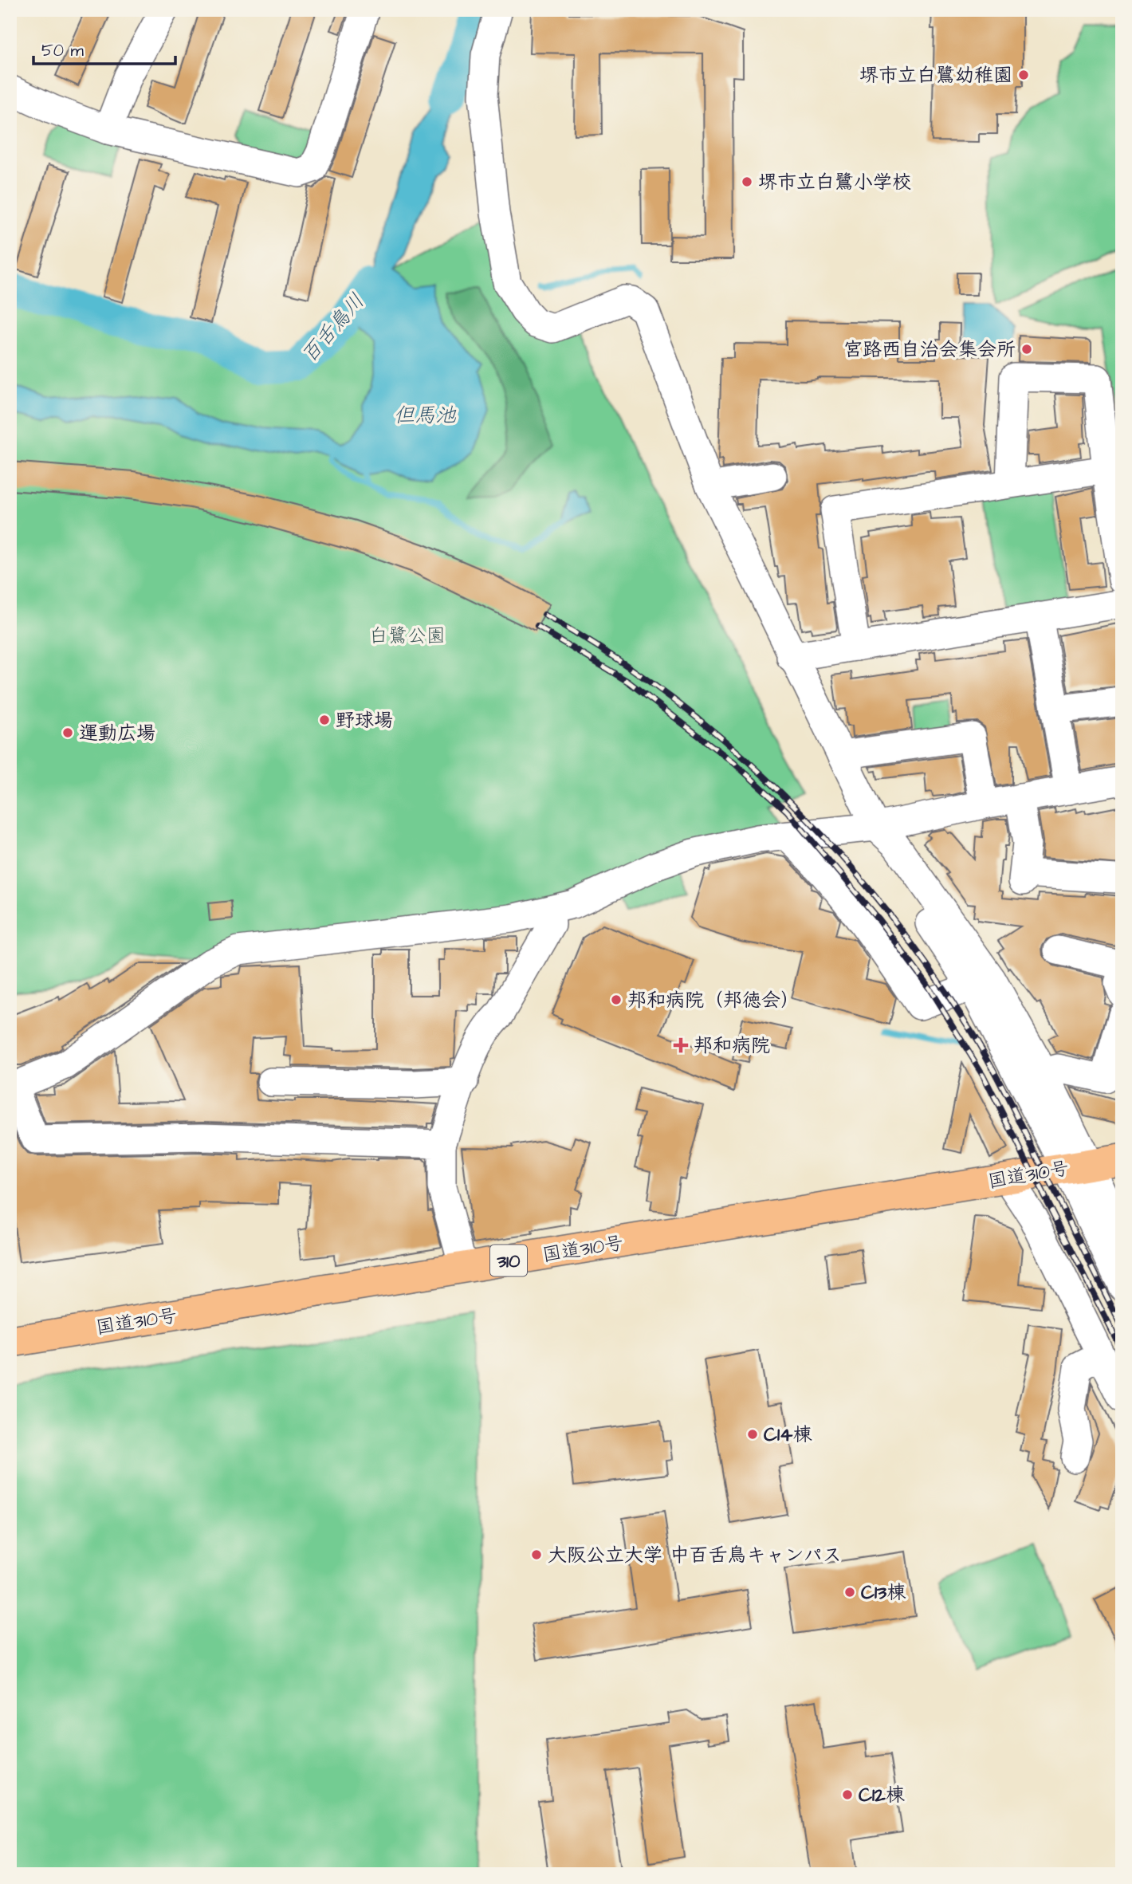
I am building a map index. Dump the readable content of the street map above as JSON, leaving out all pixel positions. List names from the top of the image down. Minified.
{"streets":{"highway":["国道310号","310"]},"water":["百舌鳥川","但馬池"],"parks":["白鷺公園"],"places":{"other":["堺市立白鷺幼稚園","堺市立白鷺小学校","宮路西自治会集会所","野球場","運動広場","邦和病院（邦徳会）","C14棟","大阪公立大学 中百舌鳥キャンパス","C13棟","C12棟"],"health":["邦和病院"]},"scale_bar":"50 m"}
